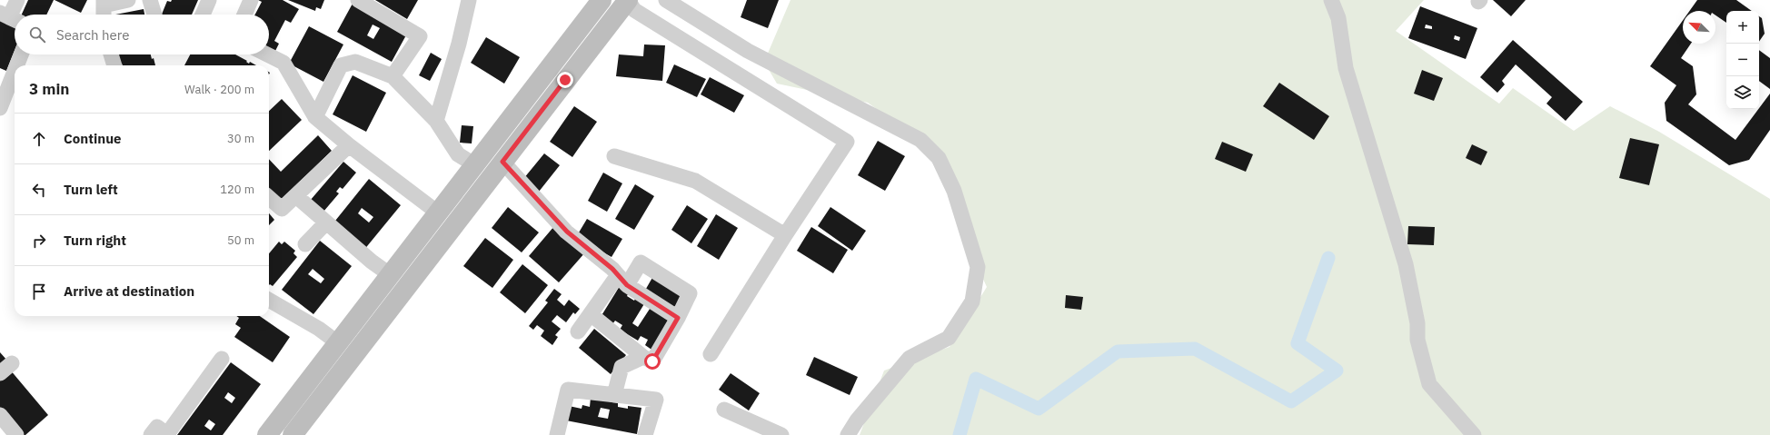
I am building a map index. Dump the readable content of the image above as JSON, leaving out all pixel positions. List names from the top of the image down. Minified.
{"north":"top left","page":{"map_buttons":["+","−"],"search":"Search here","heading":["3 min","Walk · 200 m"],"list":[["Continue","30 m"],["Turn left","120 m"],["Turn right","50 m"],"Arrive at destination"]}}
